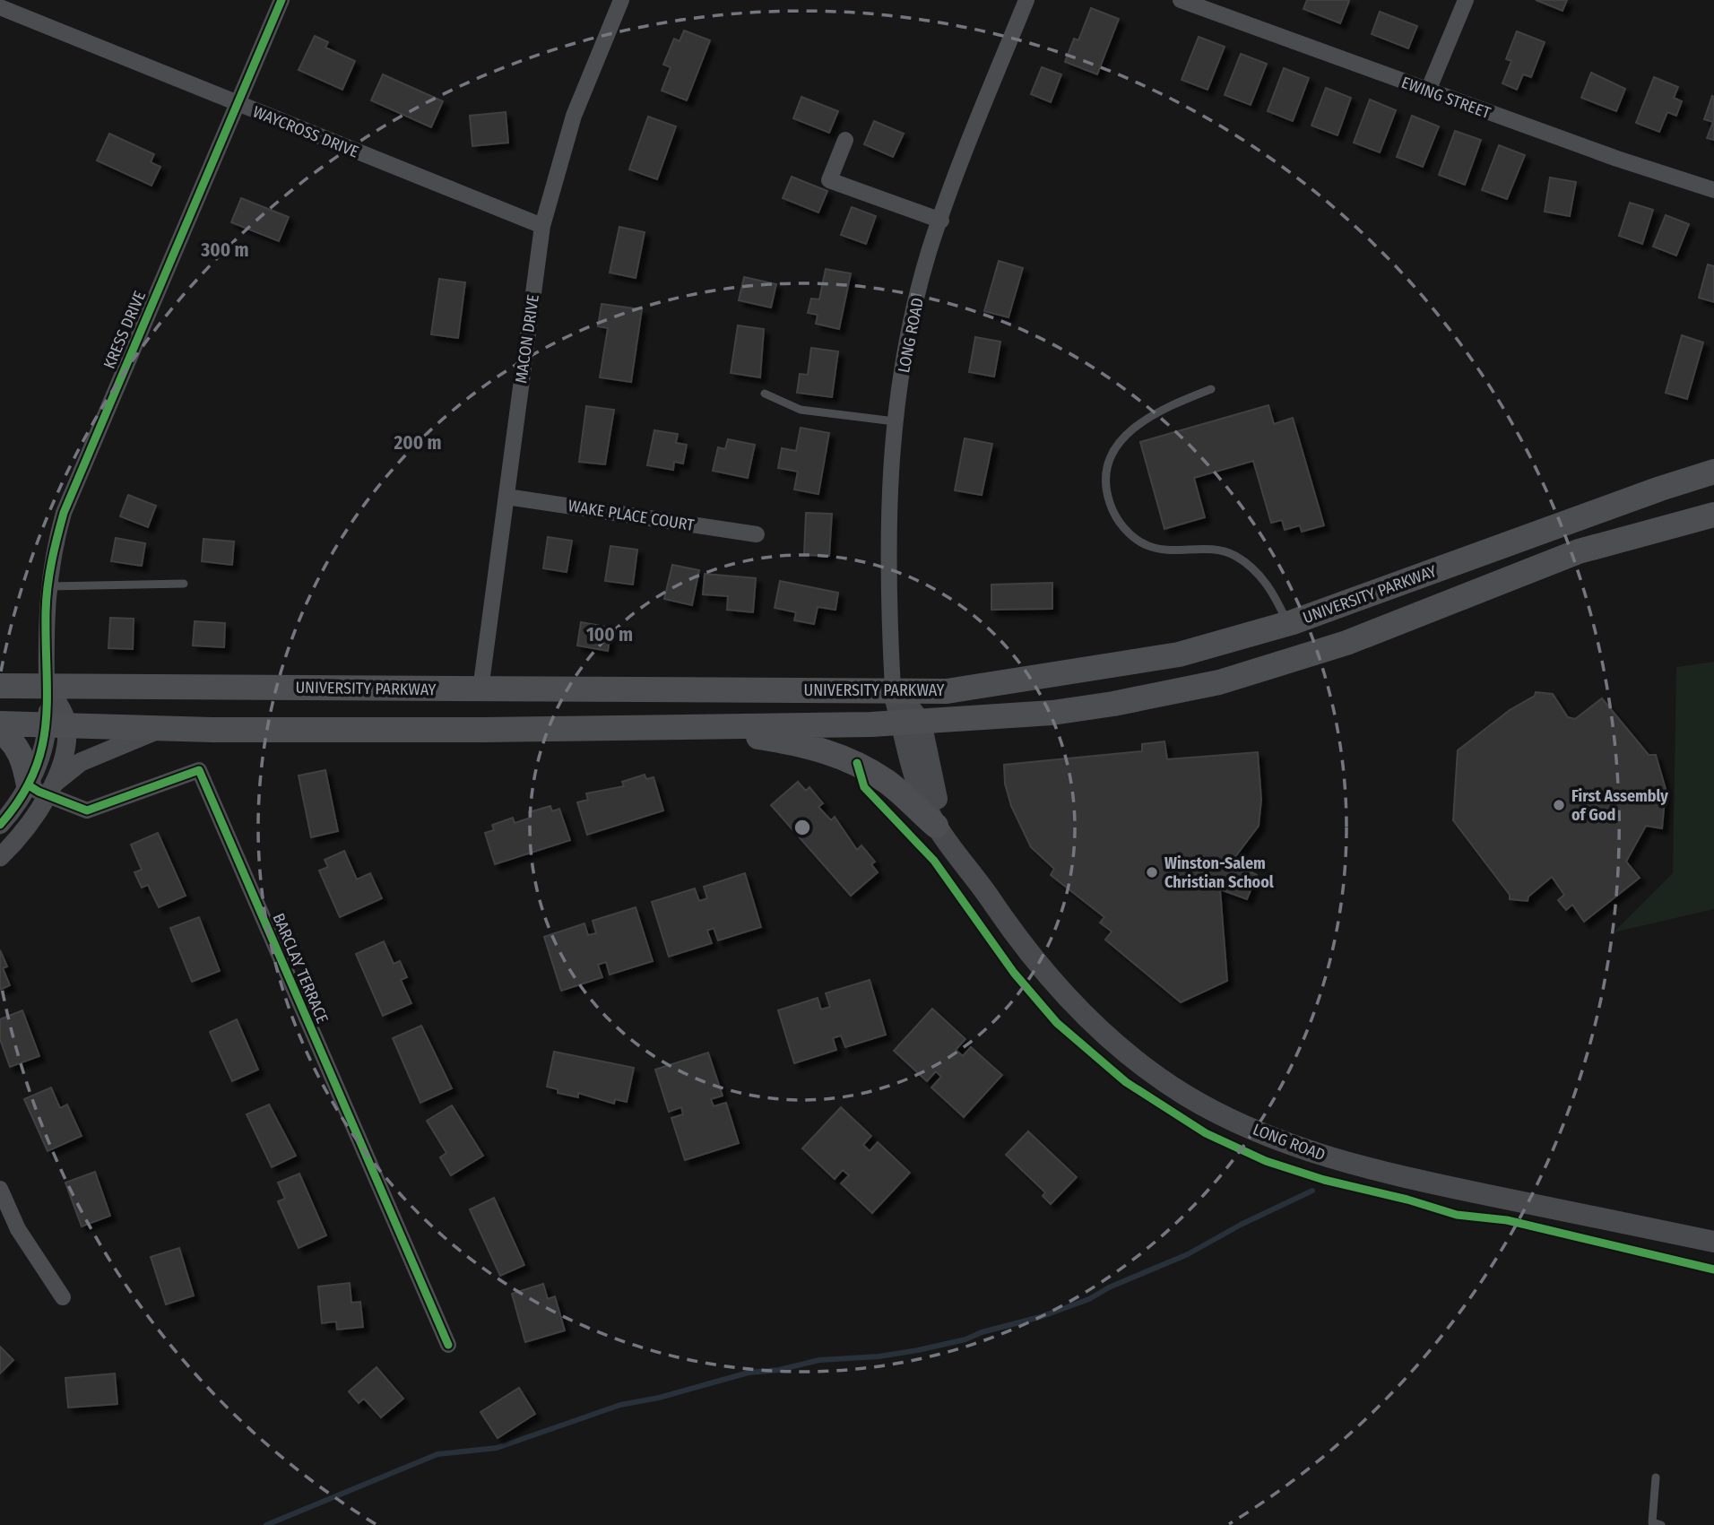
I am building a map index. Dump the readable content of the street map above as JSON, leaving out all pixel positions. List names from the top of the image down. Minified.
{"streets":{"main road":["LONG ROAD","UNIVERSITY PARKWAY"],"street":["EWING STREET","WAYCROSS DRIVE","KRESS DRIVE","MACON DRIVE","WAKE PLACE COURT","BARCLAY TERRACE"]},"crossings":[["WAYCROSS DRIVE","KRESS DRIVE"],["WAYCROSS DRIVE","MACON DRIVE"],["KRESS DRIVE","UNIVERSITY PARKWAY"],["LONG ROAD","UNIVERSITY PARKWAY"],["MACON DRIVE","WAKE PLACE COURT"],["MACON DRIVE","UNIVERSITY PARKWAY"]],"places":["First Assembly of God","Winston-Salem Christian School"],"rings":["300 m","200 m","100 m"]}
